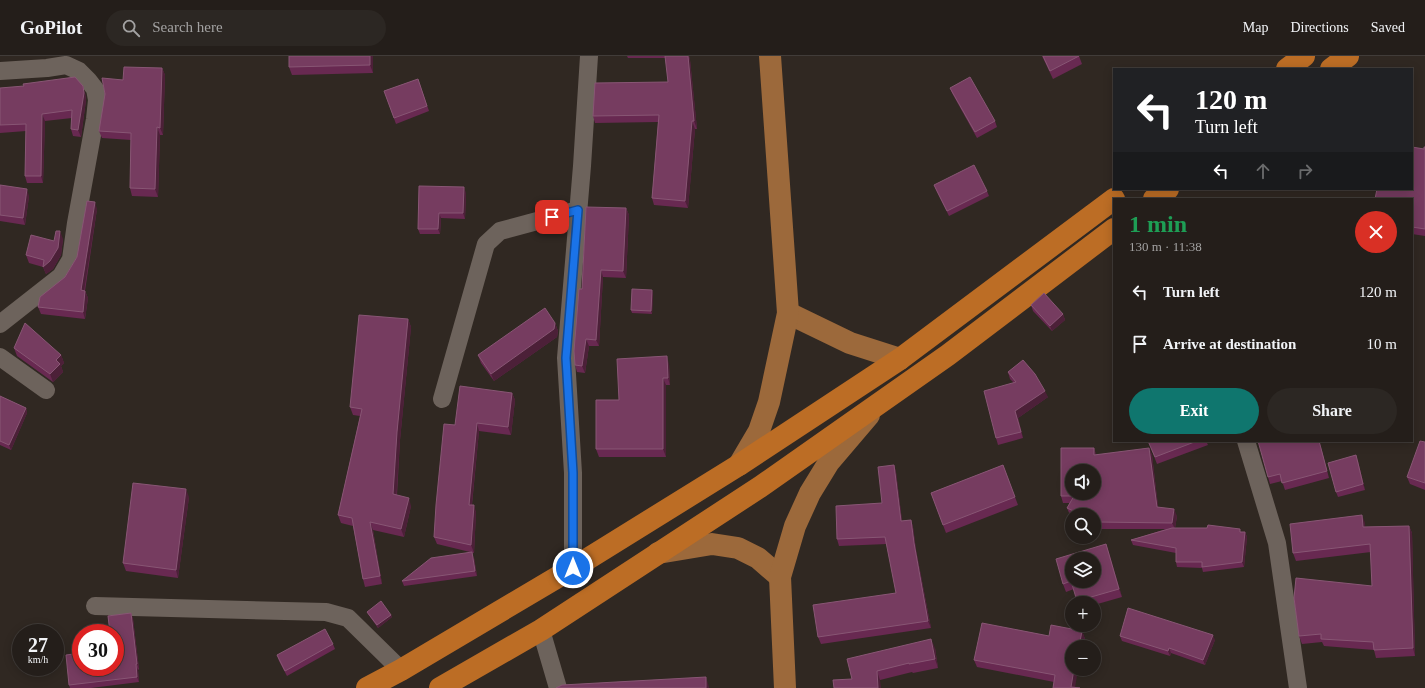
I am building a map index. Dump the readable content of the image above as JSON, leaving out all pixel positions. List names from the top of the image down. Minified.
{"page":{"header":"GoPilot","search":"Search here","nav":["Map","Directions","Saved"],"turn":["120 m","Turn left"],"heading":["1 min","130 m · 11:38"],"list":[{"name":"Turn left","value":"120 m"},{"name":"Arrive at destination","value":"10 m"}],"buttons":["Exit","Share"],"map_buttons":["+","−"],"speed":"27 km/h","limit":"30"}}
